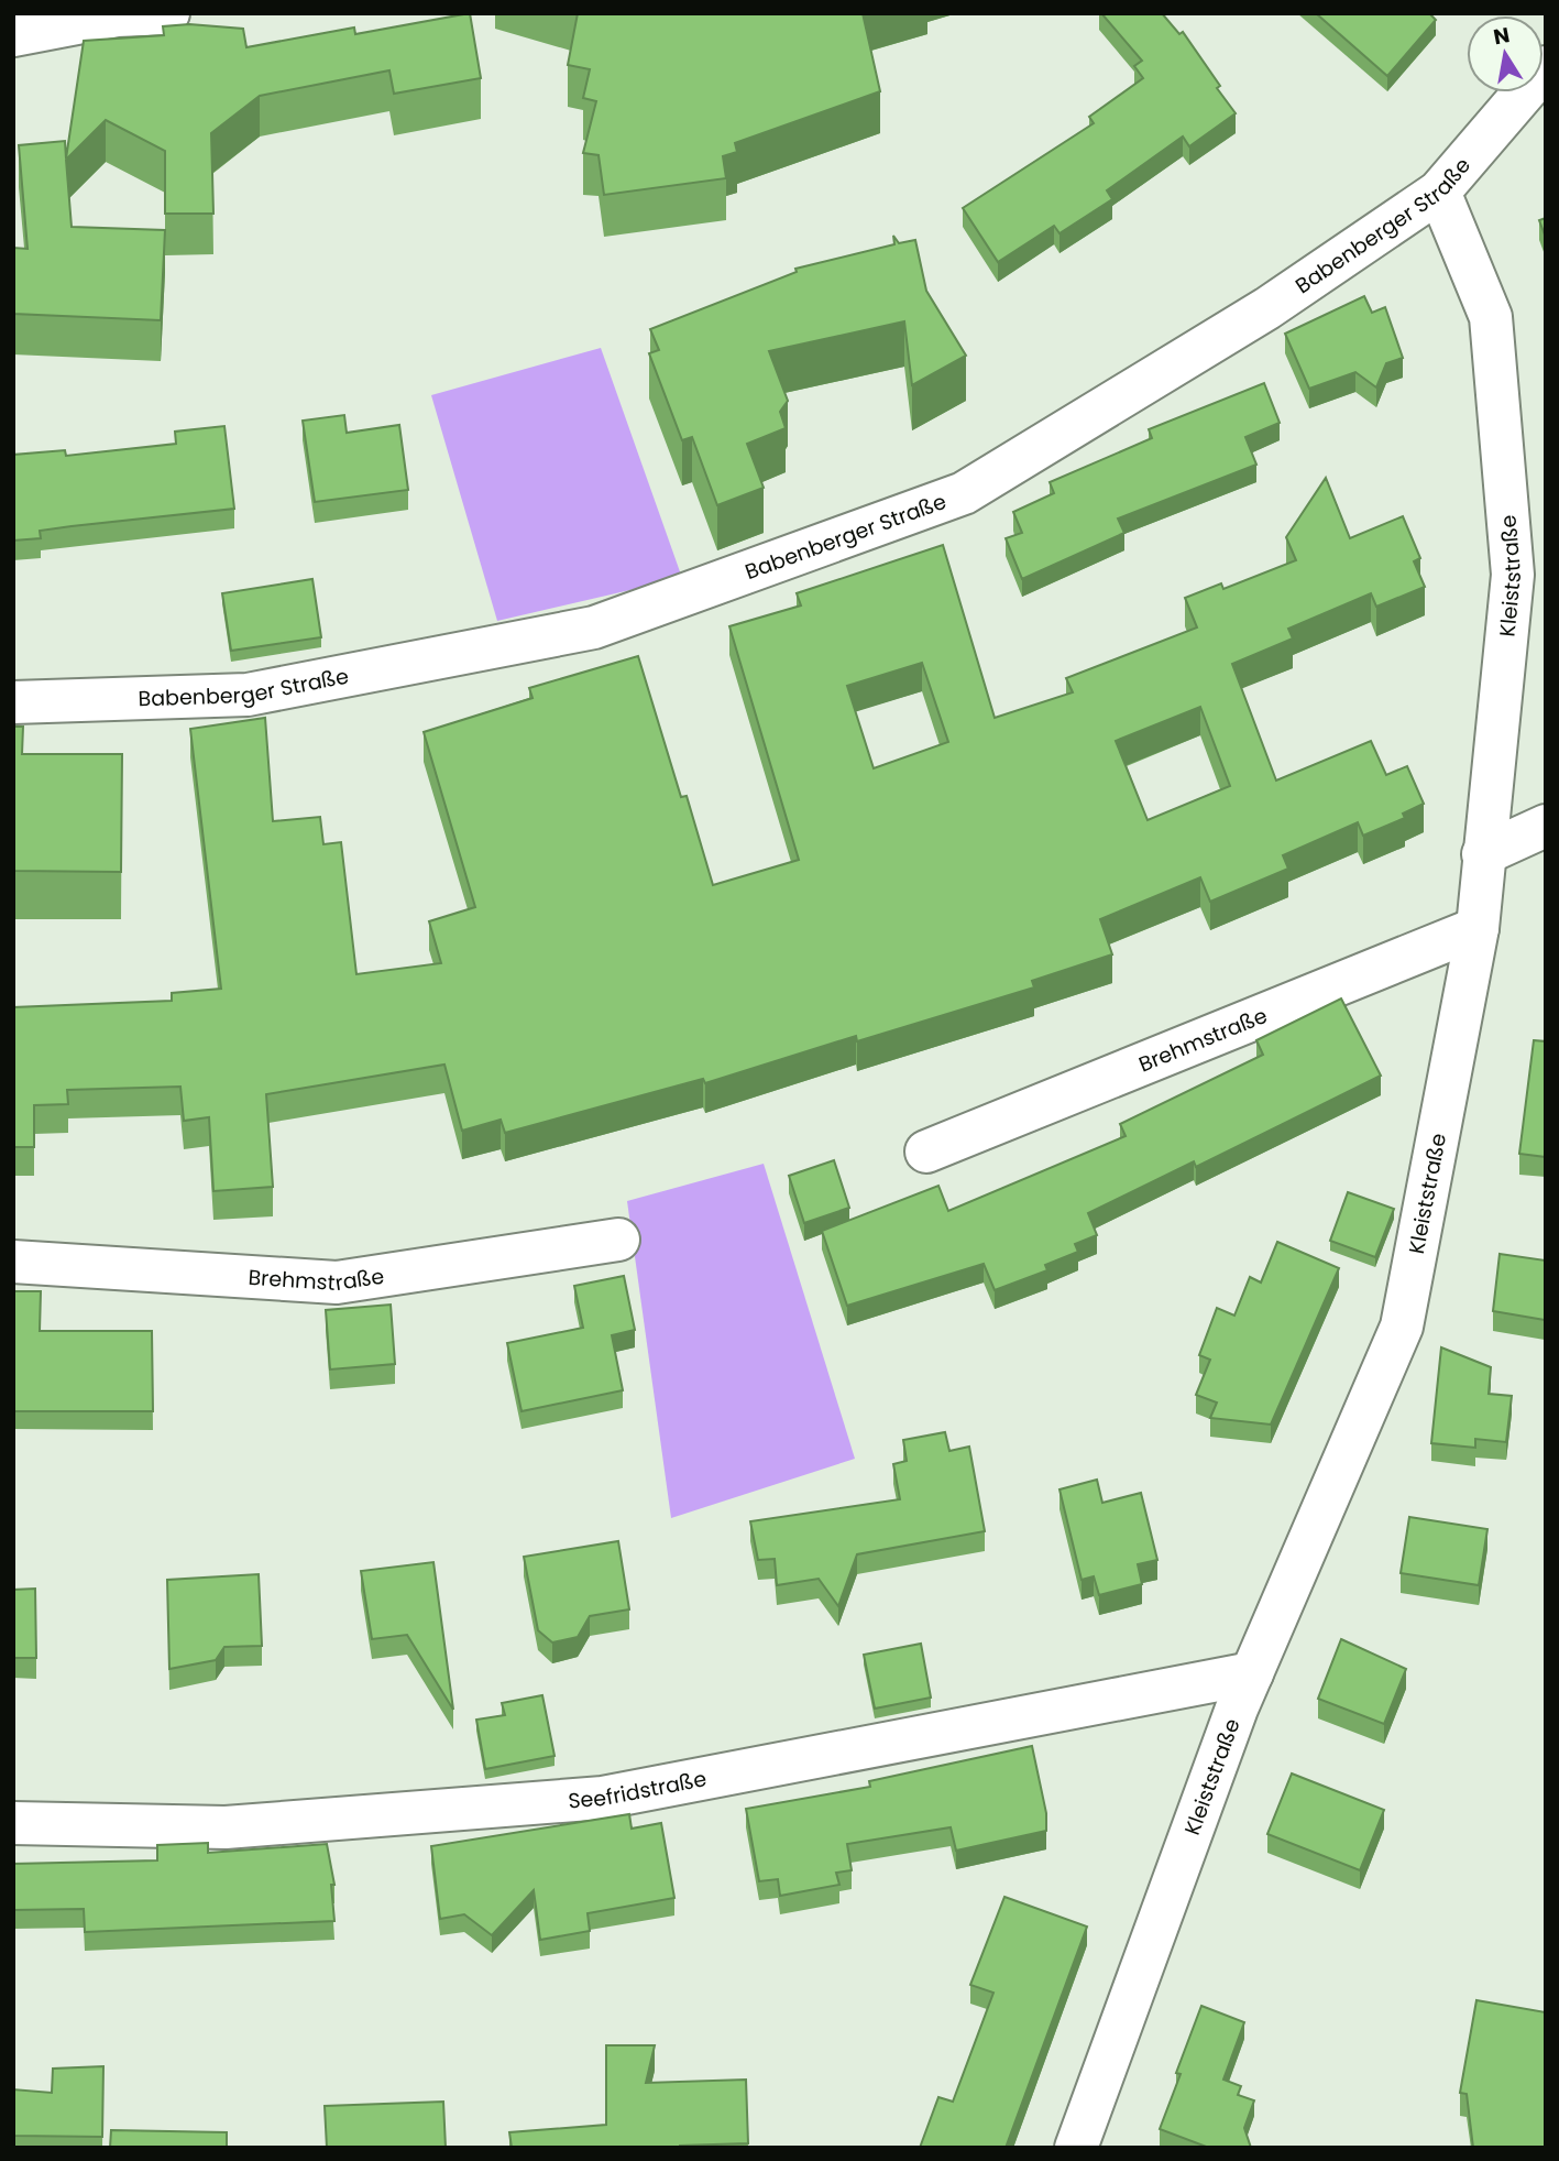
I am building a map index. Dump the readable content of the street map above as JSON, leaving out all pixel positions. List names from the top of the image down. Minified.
{"streets":{"street":["Babenberger Straße","Kleiststraße","Brehmstraße","Seefridstraße"]},"crossings":[["Babenberger Straße","Kleiststraße"],["Kleiststraße","Brehmstraße"],["Kleiststraße","Seefridstraße"]],"north":"top"}
